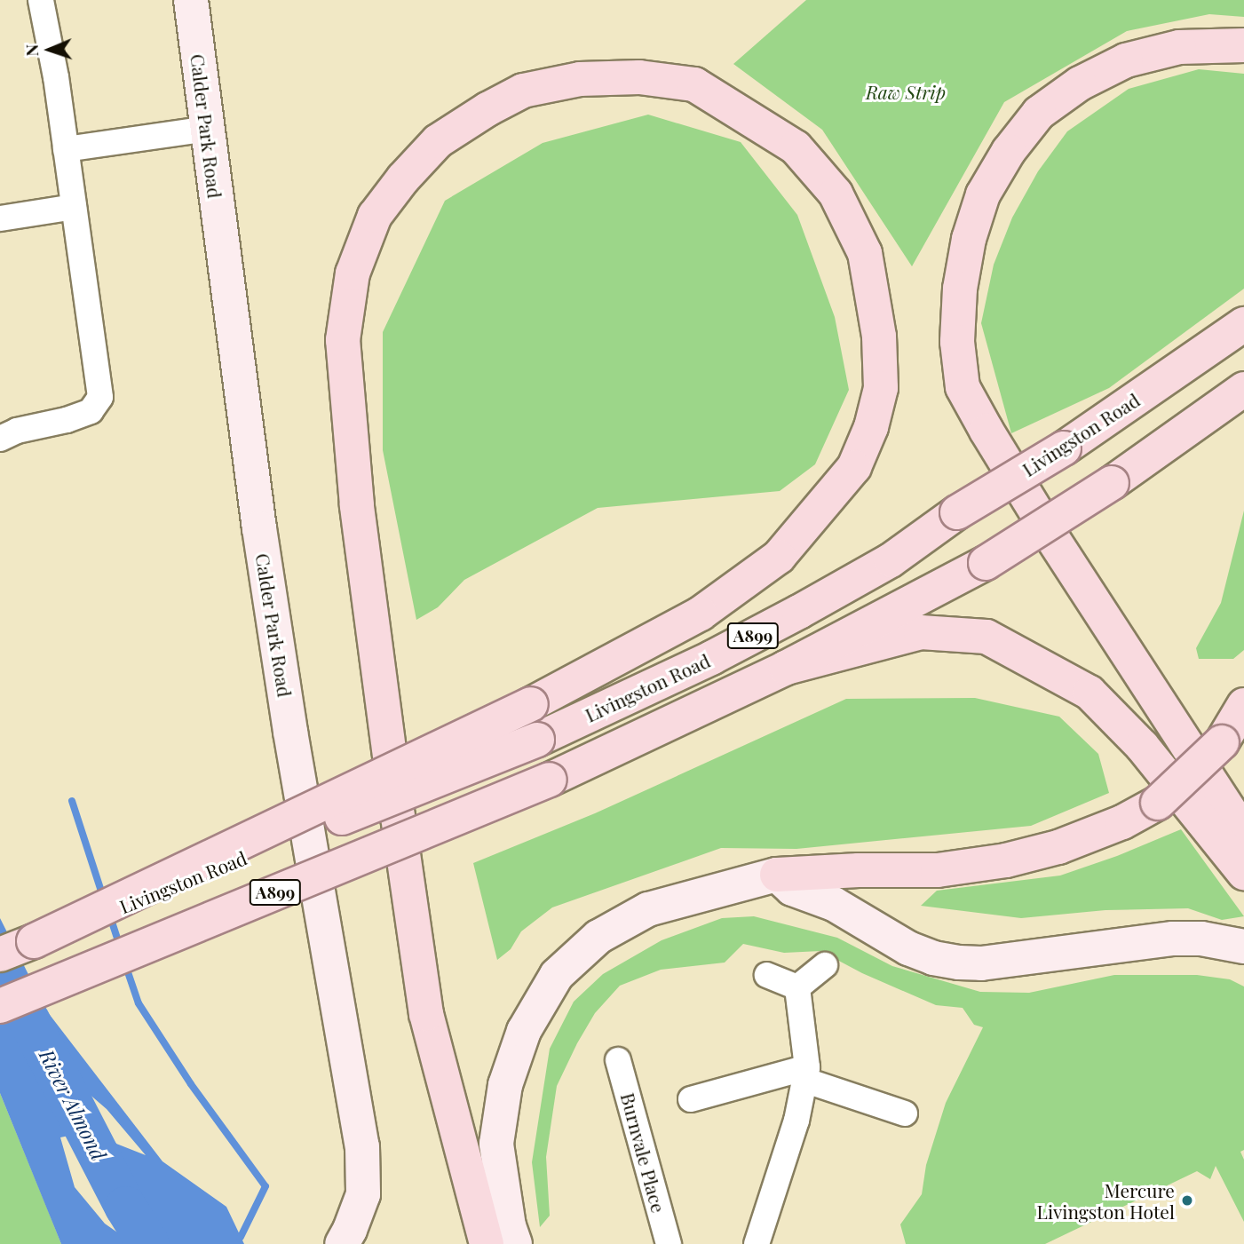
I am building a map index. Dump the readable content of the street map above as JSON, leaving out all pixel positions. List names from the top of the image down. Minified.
{"streets":{"main road":["Calder Park Road","Livingston Road","A899"],"street":["Burnvale Place"]},"water":["River Almond"],"parks":["Raw Strip"],"places":["Mercure Livingston Hotel"],"north":"left"}
